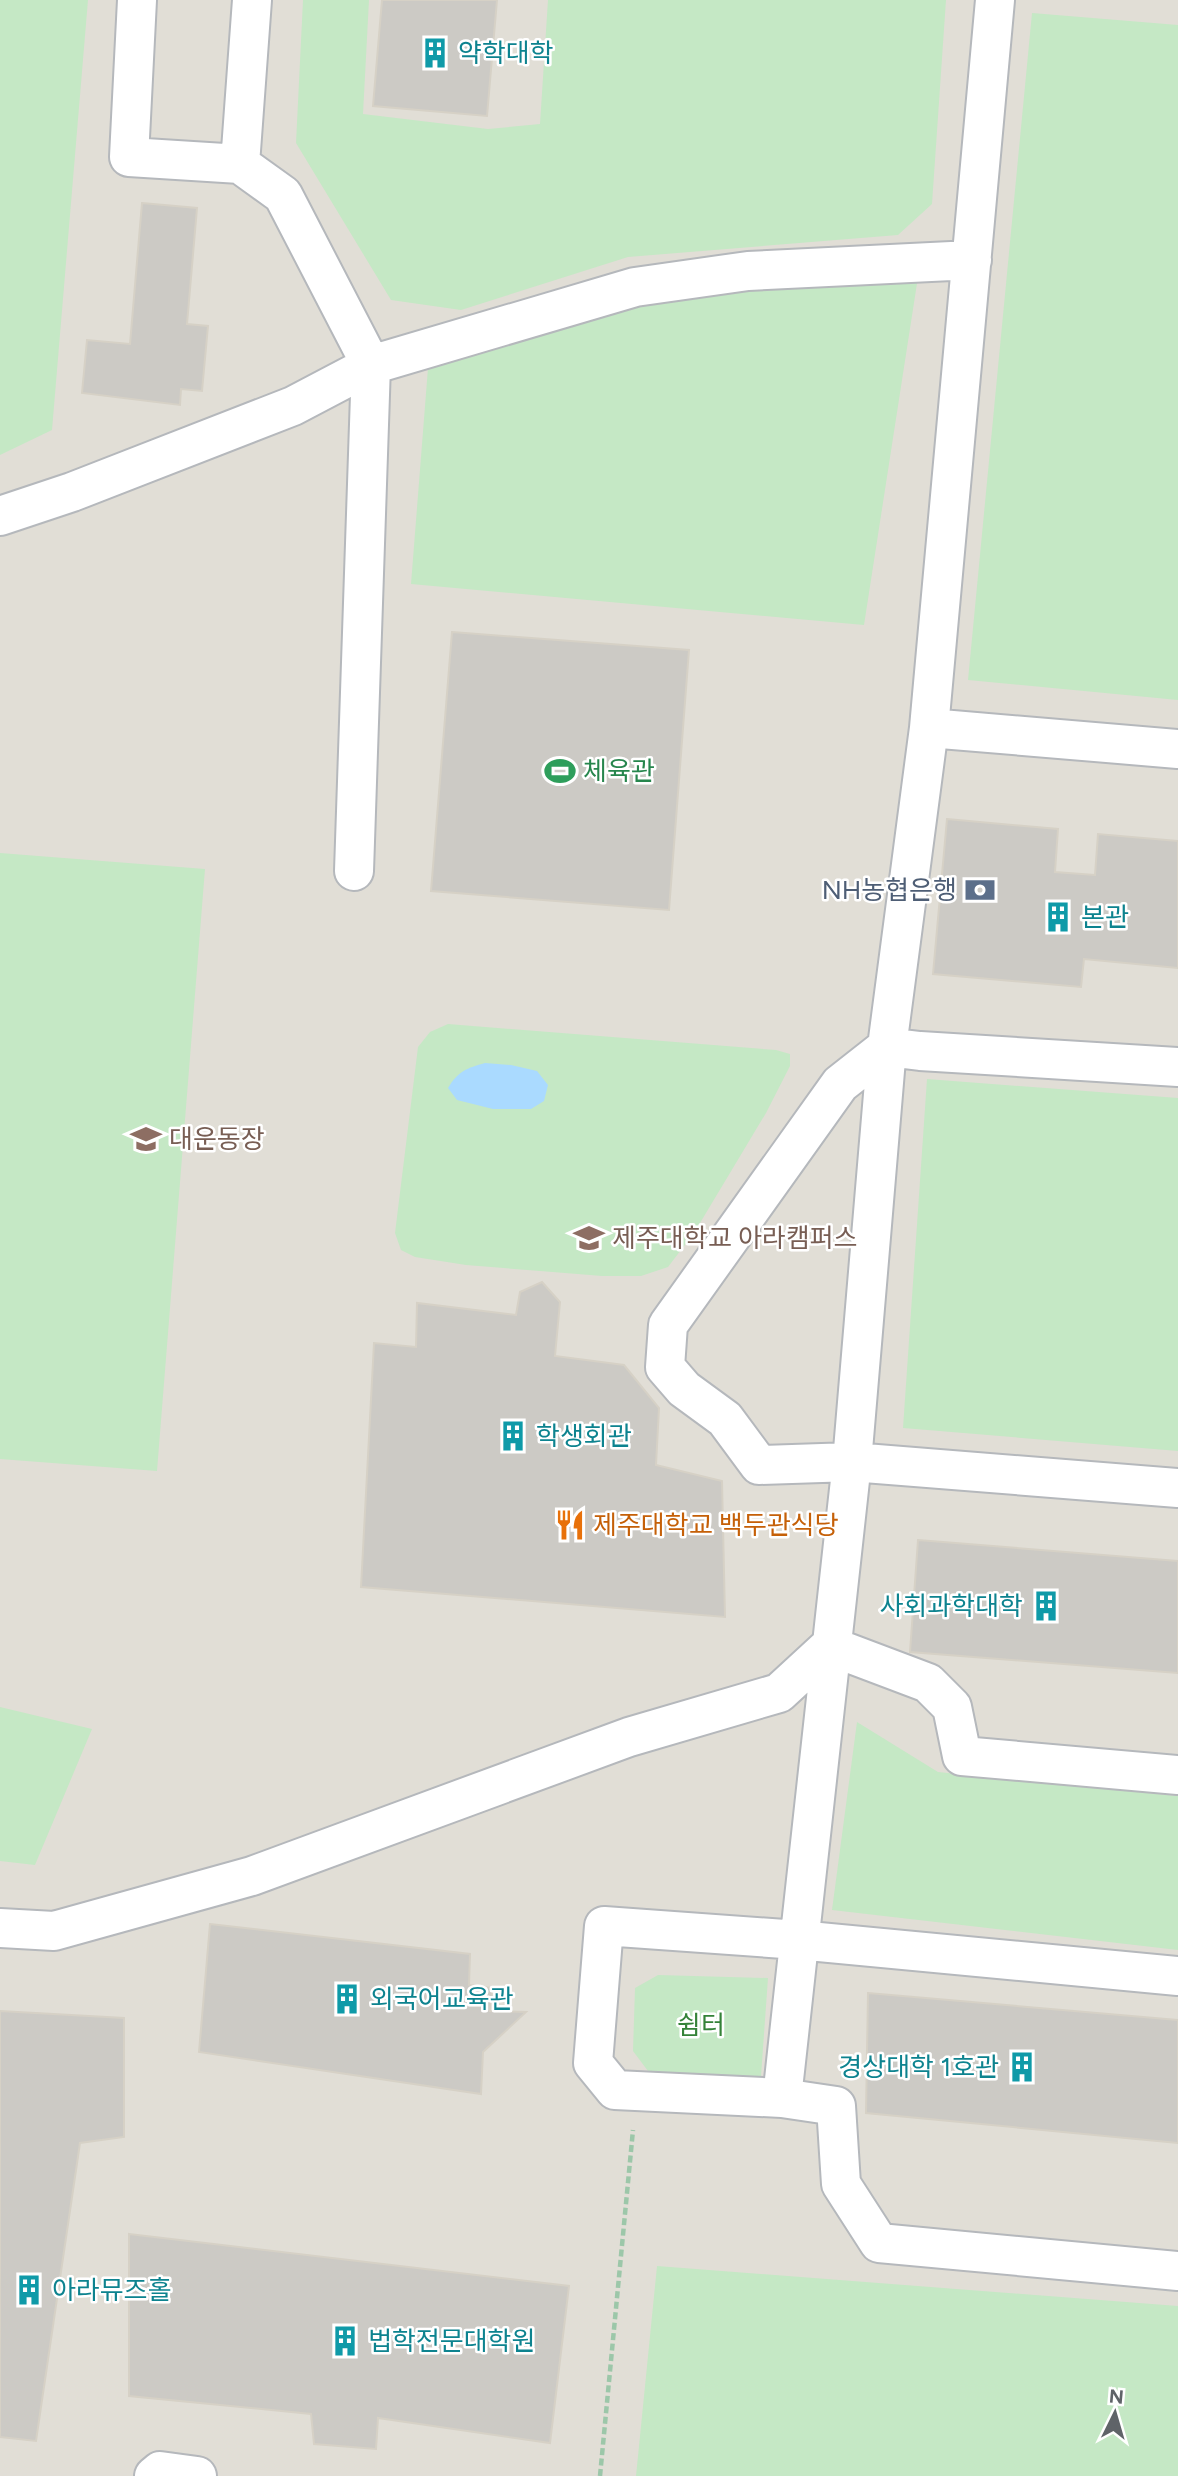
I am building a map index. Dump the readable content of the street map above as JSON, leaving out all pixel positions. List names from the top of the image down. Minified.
{"parks":["쉼터"],"places":{"building":["약학대학","본관","학생회관","사회과학대학","외국어교육관","경상대학 1호관","아라뮤즈홀","법학전문대학원"],"sports":["체육관"],"bank":["NH농협은행"],"school or university":["대운동장","제주대학교 아라캠퍼스"],"restaurant":["제주대학교 백두관식당"]},"north":"top"}
